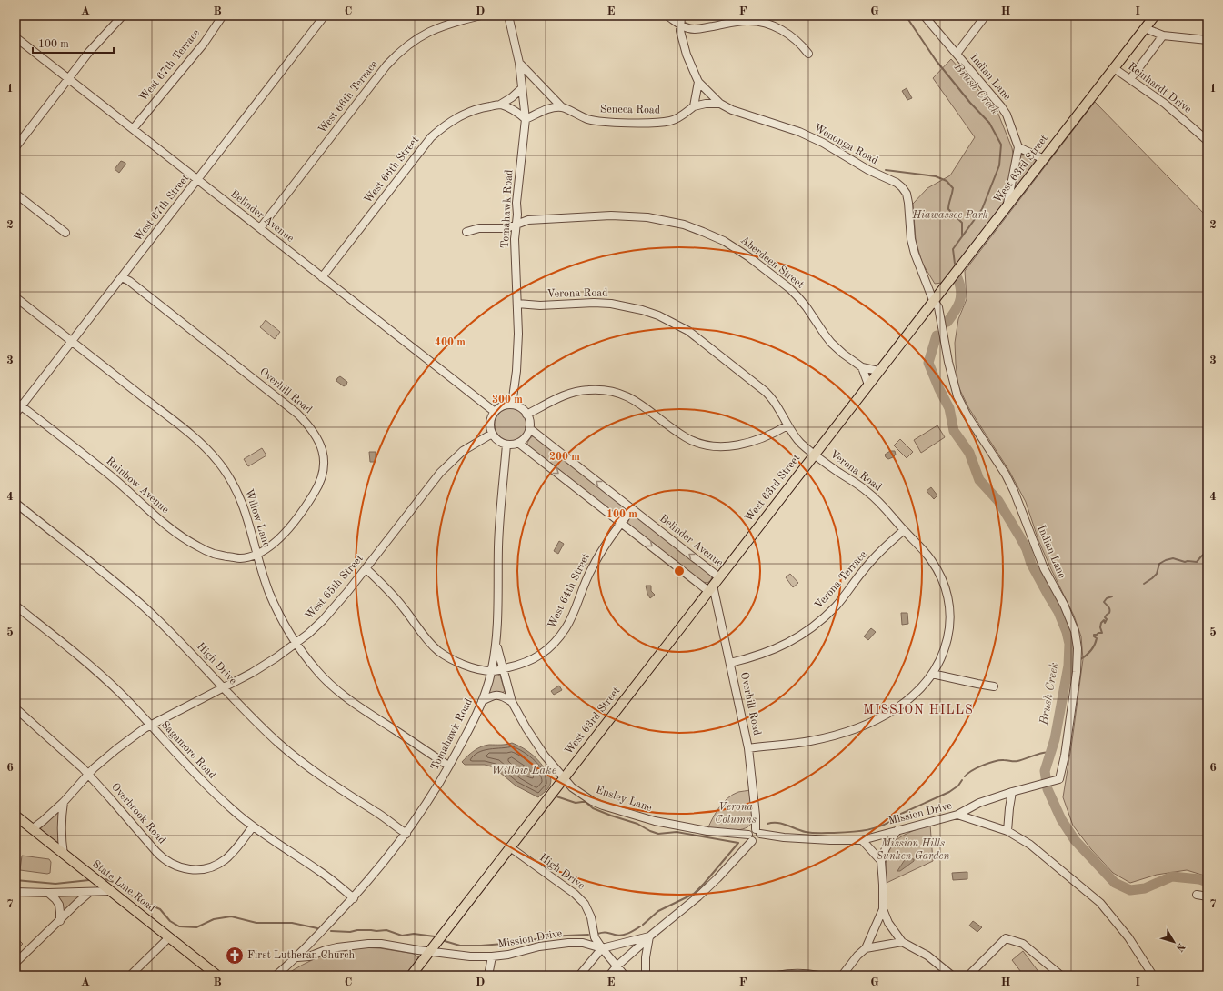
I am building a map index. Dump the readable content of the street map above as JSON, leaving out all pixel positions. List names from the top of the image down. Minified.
{"streets":{"main road":["West 63rd Street","State Line Road"],"street":["West 67th Terrace","Indian Lane","Reinhardt Drive","West 66th Terrace","Seneca Road","Wenonga Road","West 66th Street","West 67th Street","Tomahawk Road","Belinder Avenue","Aberdeen Street","Verona Road","Overhill Road","Rainbow Avenue","Willow Lane","Verona Terrace","West 65th Street","West 64th Street","High Drive","Sagamore Road","Ensley Lane","Overbrook Road","Mission Drive"]},"crossings":[["West 67th Terrace","Belinder Avenue"],["Indian Lane","Wenonga Road"],["Indian Lane","West 63rd Street"],["Indian Lane","Mission Drive"],["Reinhardt Drive","West 63rd Street"],["West 66th Terrace","Belinder Avenue"],["Seneca Road","Tomahawk Road"],["Wenonga Road","West 63rd Street"],["West 63rd Street","Belinder Avenue"],["West 63rd Street","Aberdeen Street"],["West 63rd Street","Verona Road"],["West 63rd Street","Overhill Road"],["West 63rd Street","High Drive"],["West 63rd Street","Ensley Lane"],["West 63rd Street","Mission Drive"],["West 66th Street","Tomahawk Road"],["West 66th Street","Belinder Avenue"],["West 67th Street","Belinder Avenue"],["West 67th Street","Overhill Road"],["West 67th Street","Rainbow Avenue"],["West 67th Street","Willow Lane"],["Tomahawk Road","Belinder Avenue"],["Tomahawk Road","Aberdeen Street"],["Tomahawk Road","Verona Road"],["Tomahawk Road","Willow Lane"],["Tomahawk Road","West 65th Street"],["Tomahawk Road","West 64th Street"],["Tomahawk Road","High Drive"],["Tomahawk Road","Sagamore Road"],["Tomahawk Road","Ensley Lane"],["Tomahawk Road","Mission Drive"],["Belinder Avenue","West 65th Street"],["Belinder Avenue","West 64th Street"],["Verona Road","Overhill Road"],["Verona Road","Verona Terrace"],["Overhill Road","Rainbow Avenue"],["Overhill Road","Willow Lane"],["Overhill Road","Verona Terrace"],["Overhill Road","Mission Drive"],["Rainbow Avenue","Willow Lane"],["Willow Lane","West 65th Street"],["West 65th Street","High Drive"],["West 65th Street","Sagamore Road"],["West 65th Street","Overbrook Road"],["West 65th Street","State Line Road"],["West 64th Street","Ensley Lane"],["High Drive","Mission Drive"],["Sagamore Road","Overbrook Road"],["Ensley Lane","Mission Drive"]],"districts":["MISSION HILLS"],"water":["Brush Creek","Willow Lake"],"parks":["Hiawassee Park","Verona Columns","Mission Hills Sunken Garden"],"places":{"church":["First Lutheran Church"]},"scale_bar":"100 m","north":"bottom right","grid":{"columns":["A","B","C","D","E","F","G","H","I"],"rows":["1","2","3","4","5","6","7"]},"rings":["400 m","300 m","200 m","100 m"]}
